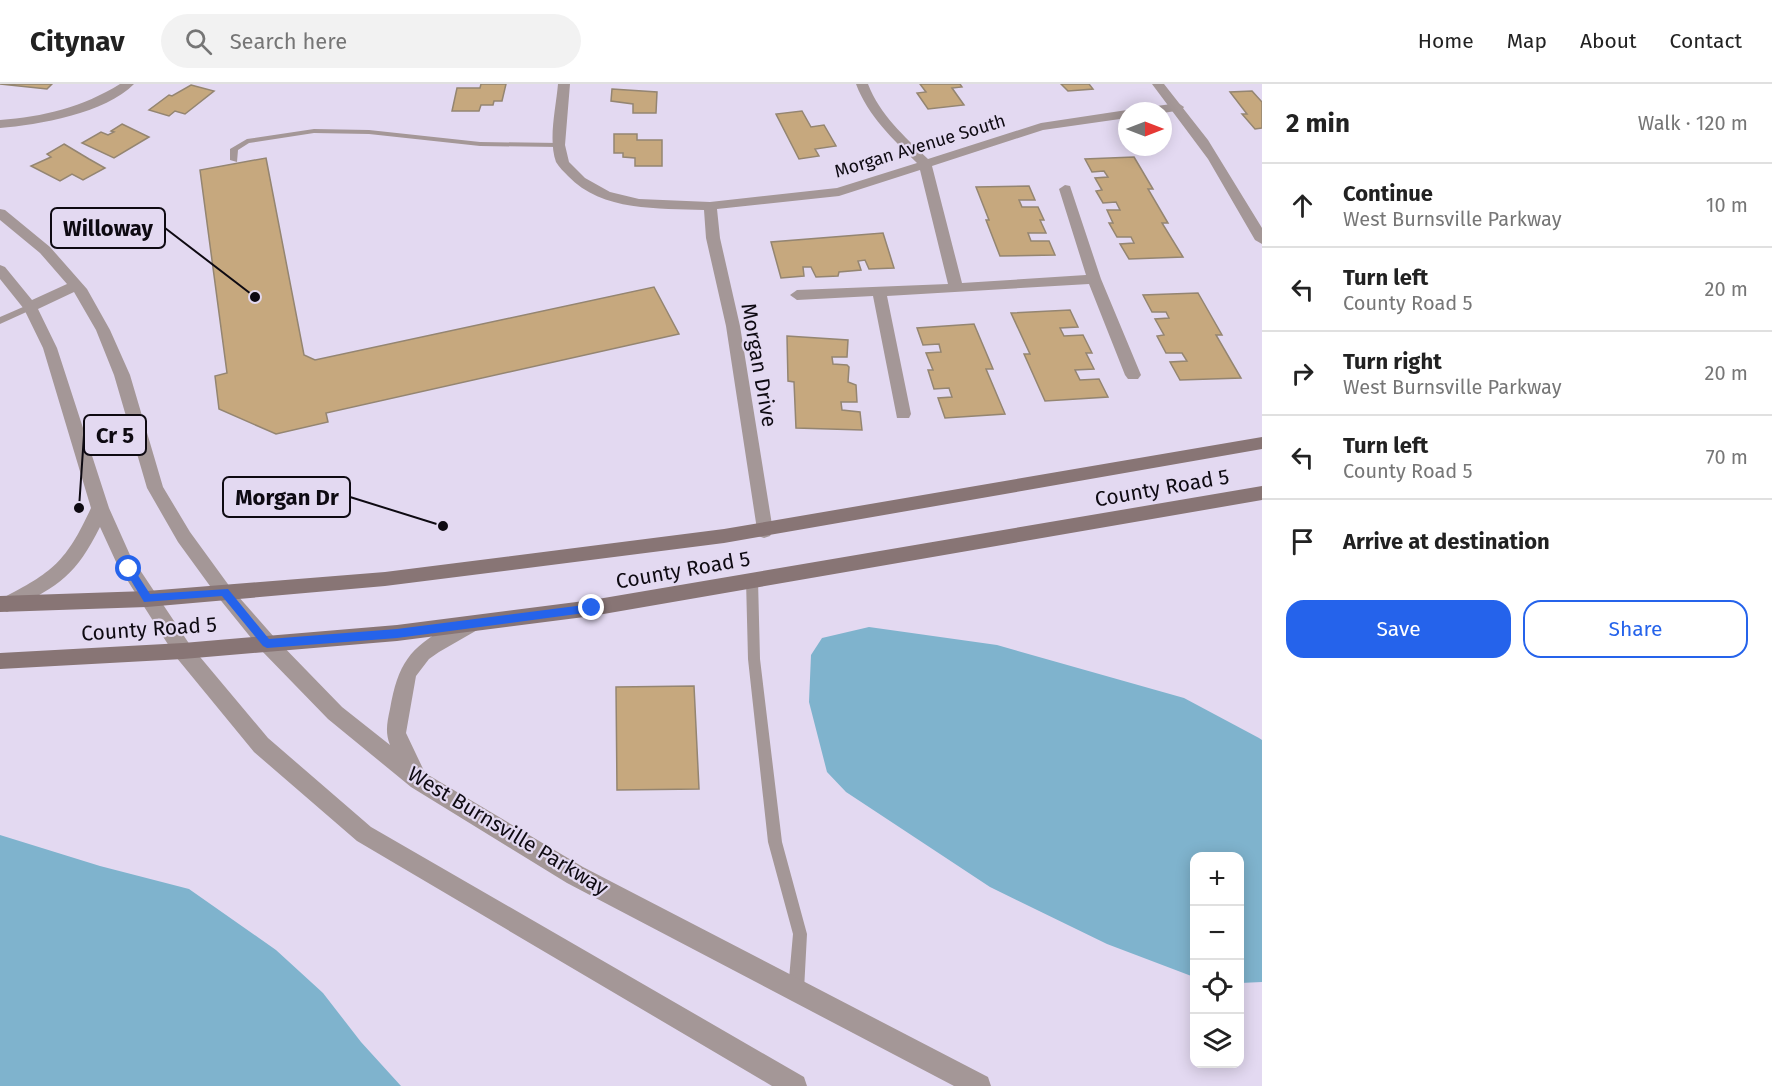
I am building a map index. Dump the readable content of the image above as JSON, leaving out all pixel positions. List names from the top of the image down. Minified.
{"streets":{"main road":["County Road 5"],"street":["Morgan Avenue South","Morgan Drive","West Burnsville Parkway"]},"crossings":[["Morgan Avenue South","Morgan Drive"],["Morgan Drive","County Road 5"],["County Road 5","West Burnsville Parkway"]],"places":["Willoway","Cr 5","Morgan Dr"],"north":"right","page":{"header":"Citynav","search":"Search here","nav":["Home","Map","About","Contact"],"heading":["2 min","Walk · 120 m"],"list":[["Continue","West Burnsville Parkway","10 m"],["Turn left","County Road 5","20 m"],["Turn right","West Burnsville Parkway","20 m"],["Turn left","County Road 5","70 m"],"Arrive at destination"],"buttons":["Save","Share"],"map_buttons":["+","−"]}}
